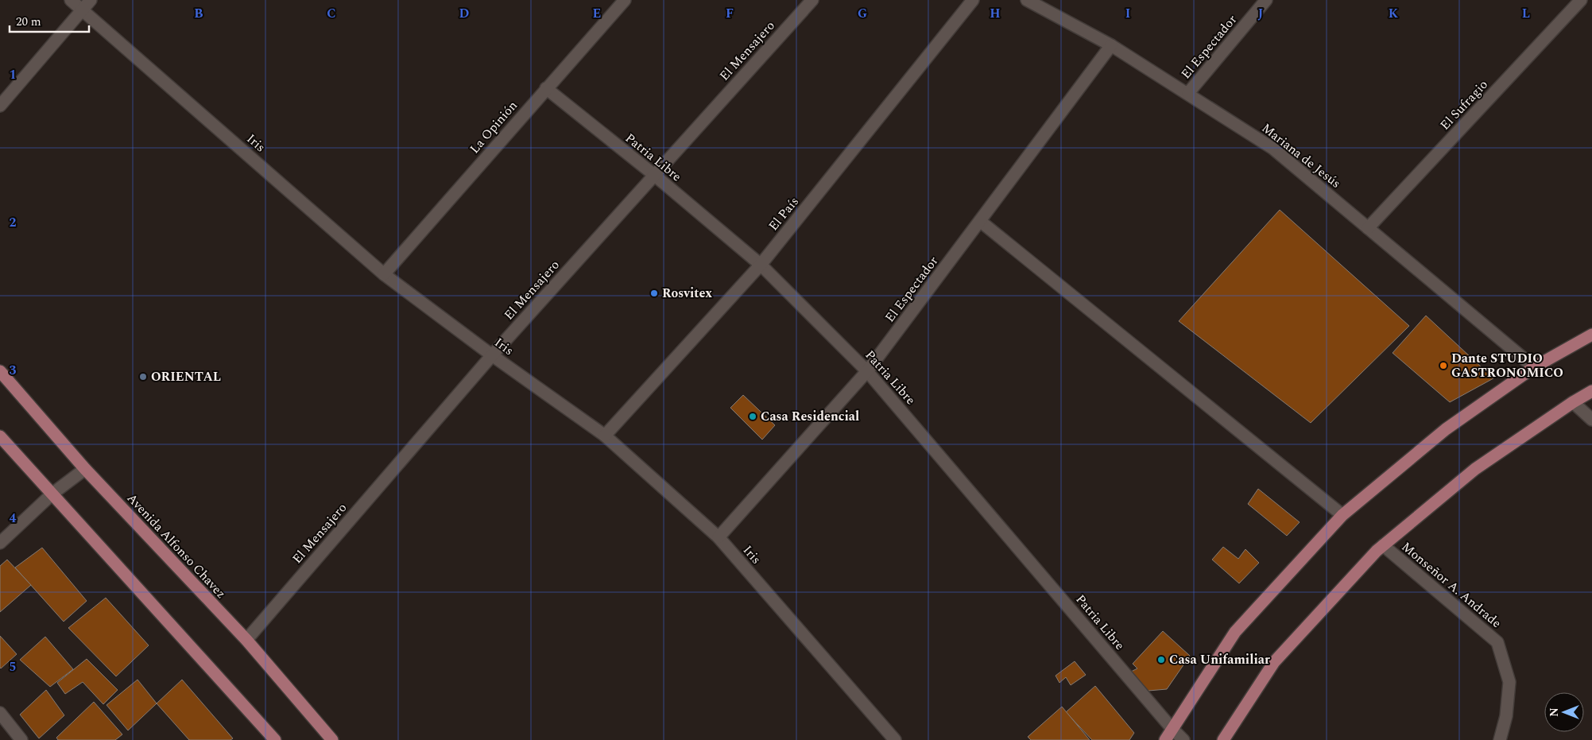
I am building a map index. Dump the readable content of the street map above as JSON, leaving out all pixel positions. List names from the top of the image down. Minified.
{"streets":{"main road":["Avenida Alfonso Chavez"],"street":["El Espectador","El Mensajero","El Sufragio","La Opinión","Iris","Mariana de Jesús","Patria Libre","El País","Monseñor A. Andrade"]},"crossings":[["El Espectador","Iris"],["El Espectador","Mariana de Jesús"],["El Espectador","Patria Libre"],["El Mensajero","Iris"],["El Mensajero","Patria Libre"],["El Mensajero","Avenida Alfonso Chavez"],["El Sufragio","Mariana de Jesús"],["La Opinión","Iris"],["La Opinión","Patria Libre"],["Iris","El País"],["Patria Libre","El País"]],"places":["Rosvitex","Dante STUDIO GASTRONOMICO","ORIENTAL","Casa Residencial","Casa Unifamiliar"],"scale_bar":"20 m","north":"left","grid":{"columns":["B","C","D","E","F","G","H","I","J","K","L"],"rows":["1","2","3","4","5"]}}
